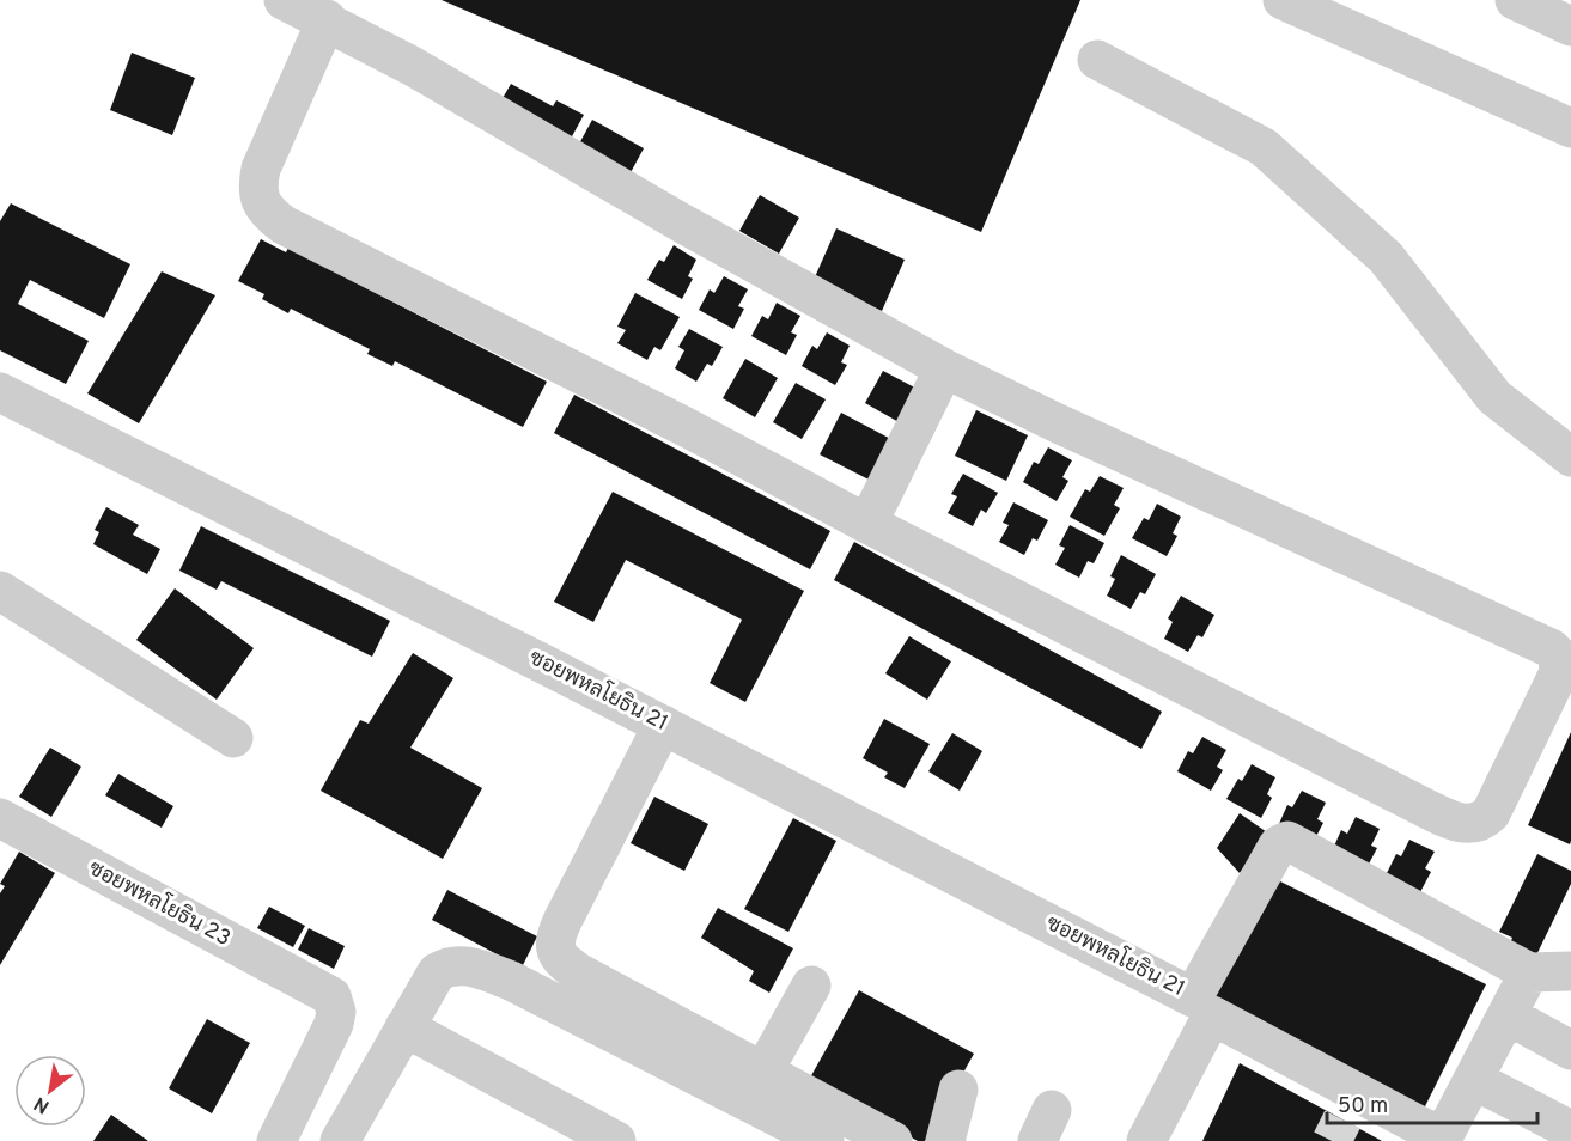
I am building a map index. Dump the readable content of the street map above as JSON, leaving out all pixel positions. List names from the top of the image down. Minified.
{"streets":{"street":["ซอยพหลโยธิน 21","ซอยพหลโยธิน 23"]},"scale_bar":"50 m","north":"bottom left"}
